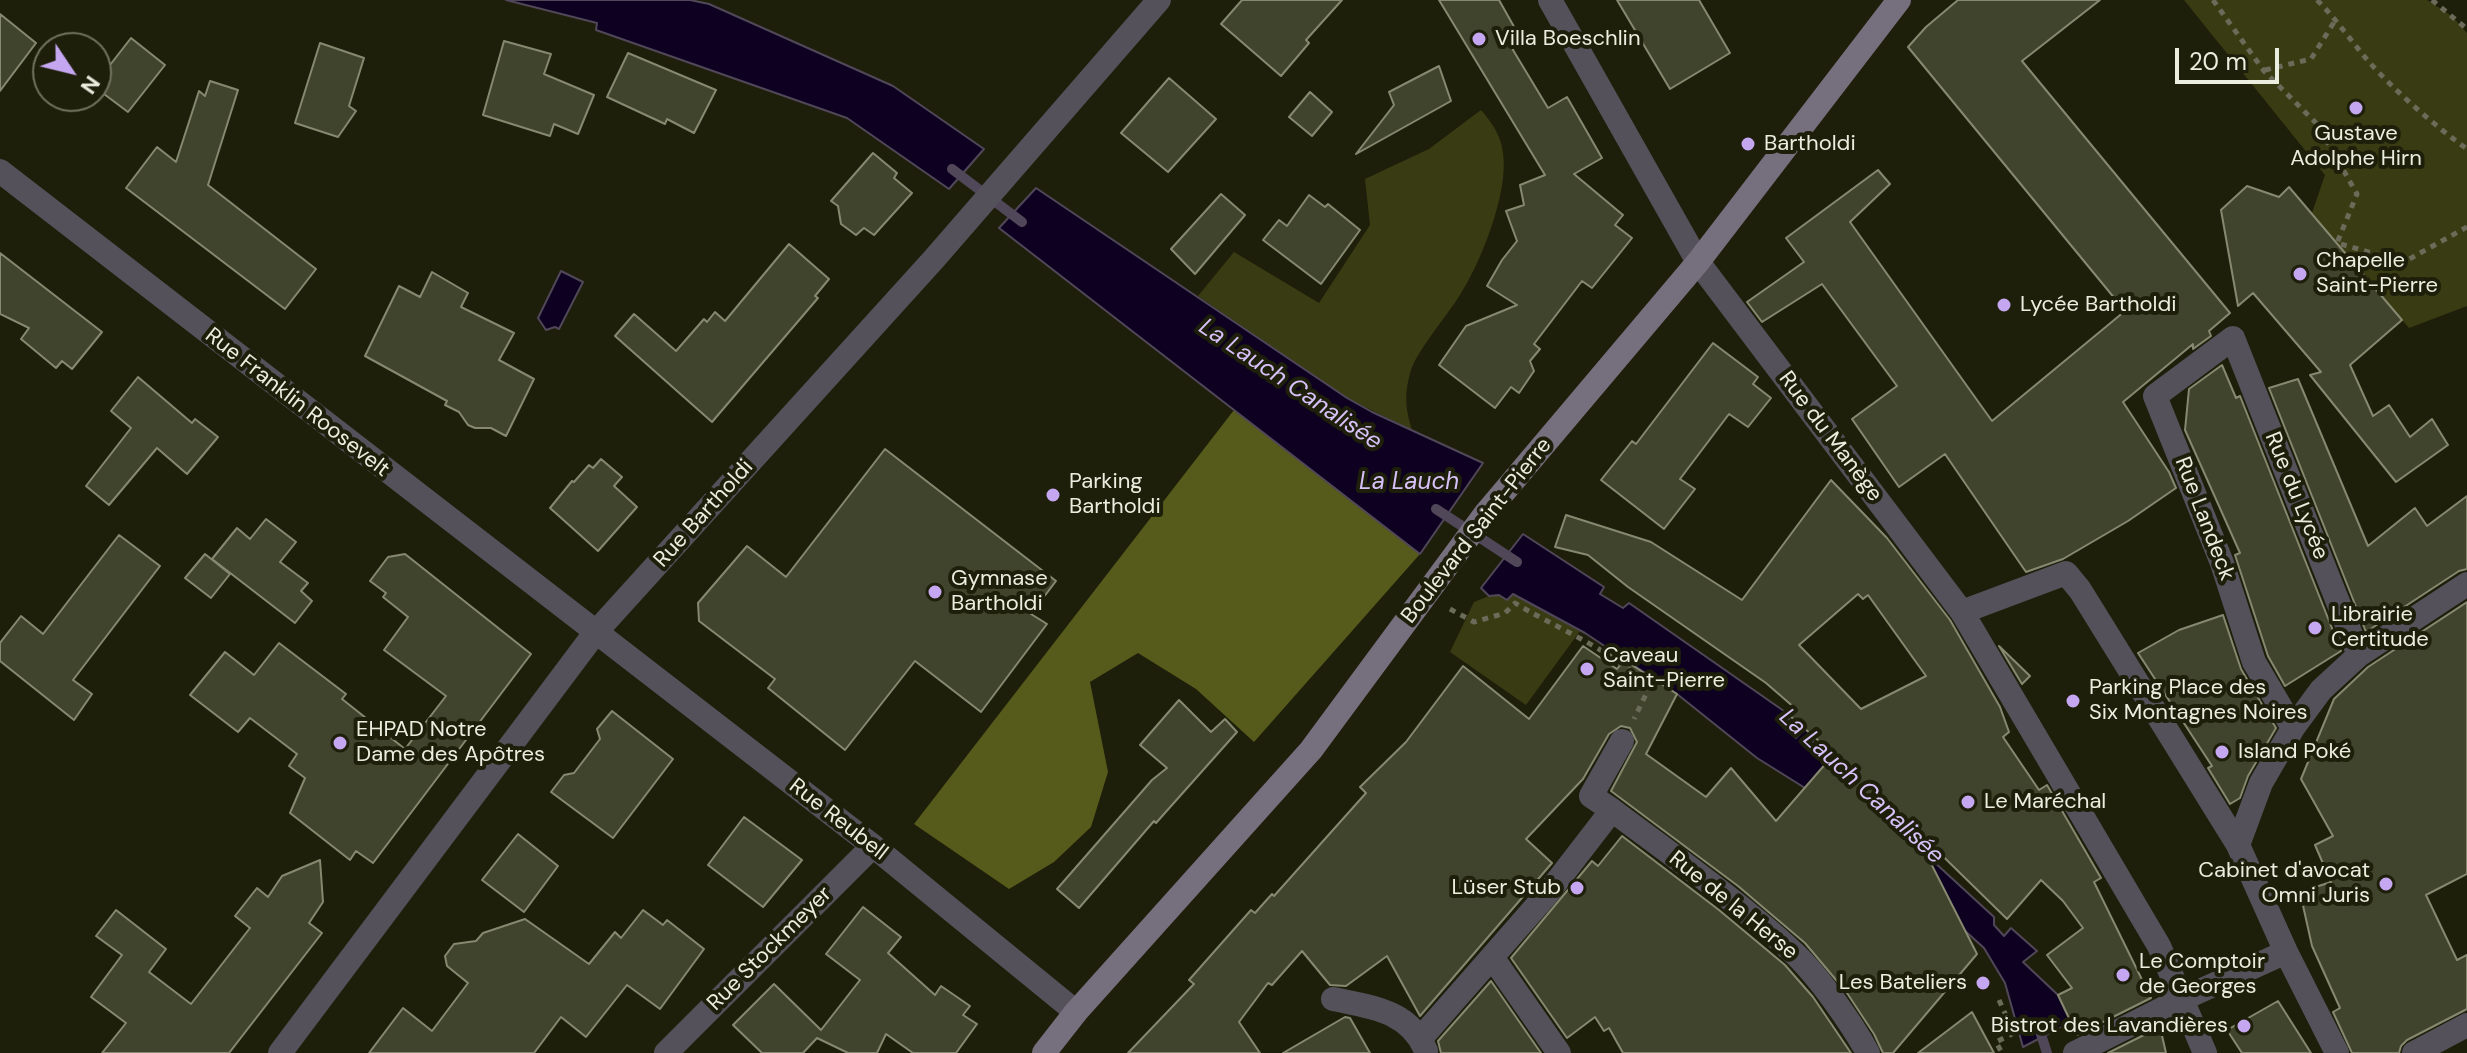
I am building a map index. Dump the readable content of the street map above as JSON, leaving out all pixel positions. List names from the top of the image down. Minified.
{"streets":{"street":["Rue Franklin Roosevelt","Rue du Manège","Rue du Lycée","Rue Bartholdi","Rue Landeck","Boulevard Saint-Pierre","Rue Reubell","Rue de la Herse","Rue Stockmeyer"]},"crossings":[["Rue Franklin Roosevelt","Rue Bartholdi"],["Rue Franklin Roosevelt","Rue Reubell"],["Rue du Manège","Boulevard Saint-Pierre"],["Rue du Lycée","Rue Landeck"],["Rue Bartholdi","Rue Reubell"],["Boulevard Saint-Pierre","Rue Reubell"],["Rue Reubell","Rue Stockmeyer"]],"water":["La Lauch Canalisée","La Lauch"],"places":["Villa Boeschlin","Gustave Adolphe Hirn","Bartholdi","Chapelle Saint-Pierre","Lycée Bartholdi","Parking Bartholdi","Gymnase Bartholdi","Librairie Certitude","Caveau Saint-Pierre","Parking Place des Six Montagnes Noires","EHPAD Notre Dame des Apôtres","Island Poké","Le Maréchal","Cabinet d'avocat Omni Juris","Lüser Stub","Le Comptoir de Georges","Les Bateliers","Bistrot des Lavandières"],"scale_bar":"20 m","north":"bottom right"}
